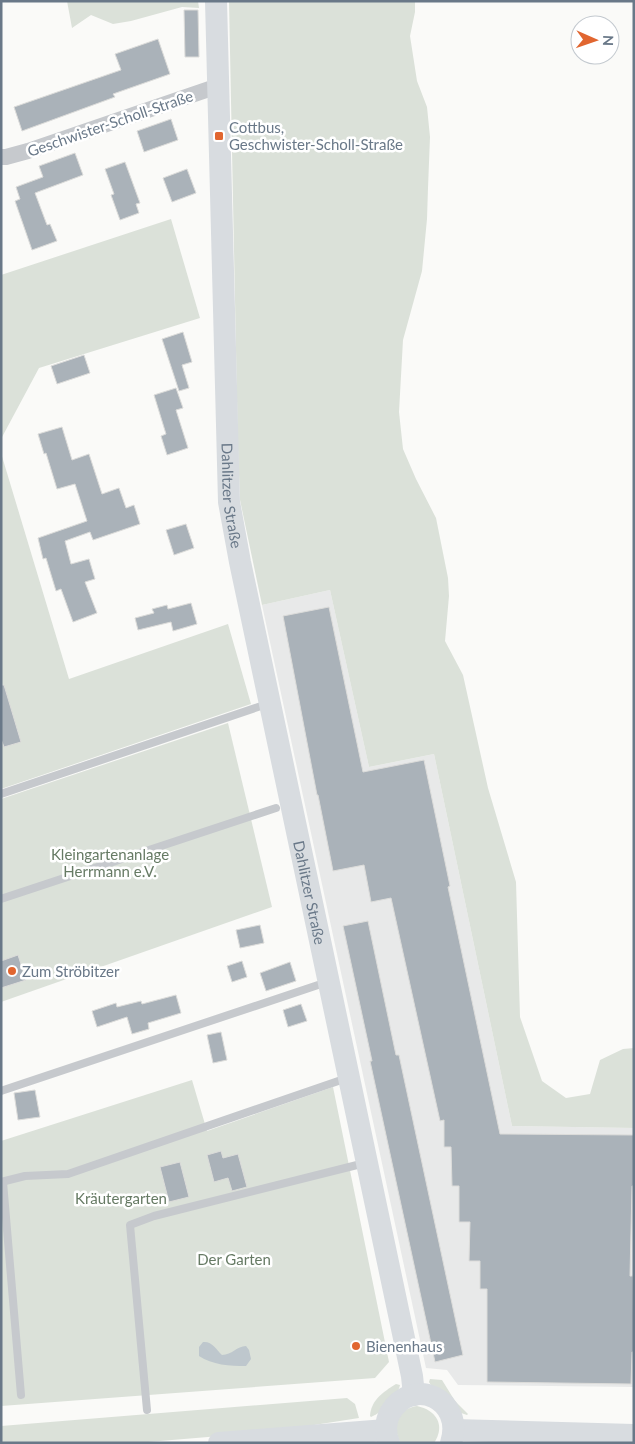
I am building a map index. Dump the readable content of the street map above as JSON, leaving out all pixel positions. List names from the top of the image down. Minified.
{"streets":{"street":["Geschwister-Scholl-Straße","Dahlitzer Straße"]},"crossings":[["Geschwister-Scholl-Straße","Dahlitzer Straße"]],"parks":["Kleingartenanlage Herrmann e.V.","Kräutergarten","Der Garten"],"places":{"transit":["Cottbus, Geschwister-Scholl-Straße"],"other":["Zum Ströbitzer","Bienenhaus"]},"north":"right"}
